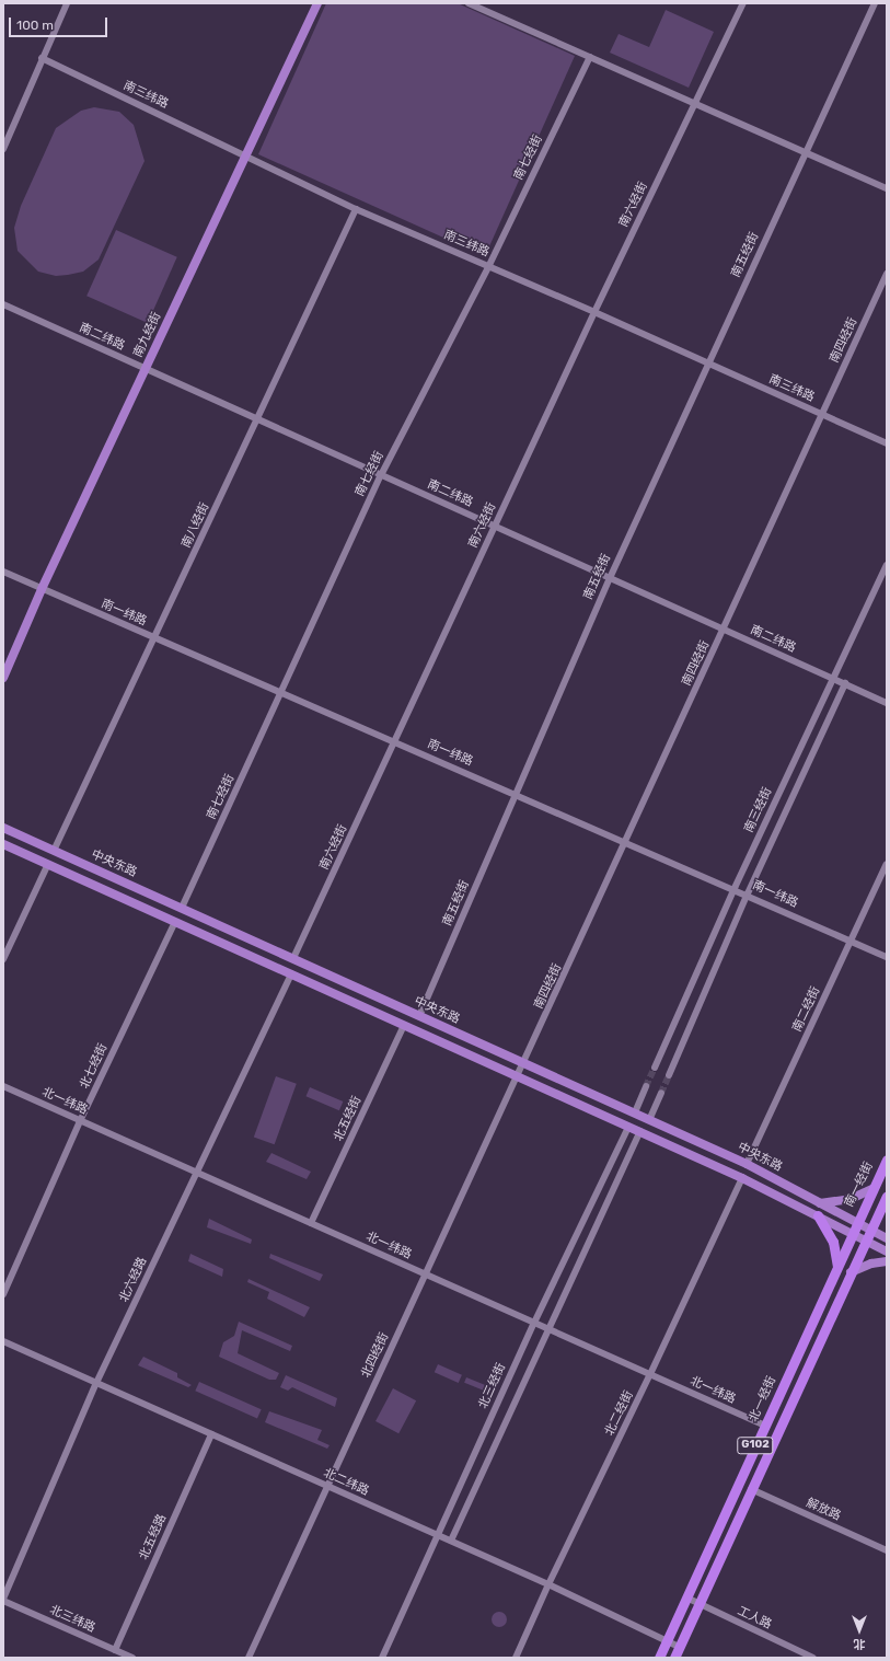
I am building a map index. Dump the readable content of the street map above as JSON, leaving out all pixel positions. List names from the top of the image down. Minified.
{"streets":{"highway":["南一经街","北一经街","G102"],"main road":["南九经街","中央东路"],"street":["南三纬路","南七经街","南六经街","南五经街","南二纬路","南四经街","南八经街","南一纬路","南三经街","南二经街","北七经街","北一纬路","北五经街","北六经路","北四经街","北三经街","北二经街","北二纬路","解放路","北五经路","工人路","北三纬路"]},"crossings":[["南三纬路","南七经街"],["南三纬路","南六经街"],["南三纬路","南五经街"],["南三纬路","南九经街"],["南三纬路","南四经街"],["南三纬路","南八经街"],["南七经街","南二纬路"],["南七经街","南一纬路"],["南七经街","中央东路"],["南六经街","南二纬路"],["南六经街","南一纬路"],["南六经街","中央东路"],["南五经街","南二纬路"],["南五经街","南一纬路"],["南五经街","中央东路"],["南九经街","南二纬路"],["南九经街","南一纬路"],["南二纬路","南四经街"],["南二纬路","南八经街"],["南二纬路","南三经街"],["南四经街","南一纬路"],["南四经街","中央东路"],["南四经街","北四经街"],["南八经街","南一纬路"],["南八经街","中央东路"],["南一纬路","南三经街"],["南一纬路","南二经街"],["中央东路","南二经街"],["中央东路","南一经街"],["中央东路","北四经街"],["中央东路","北一经街"],["中央东路","G102"],["北七经街","北一纬路"],["北一纬路","北五经街"],["北一纬路","北六经路"],["北一纬路","北四经街"],["北一纬路","北三经街"],["北一纬路","北一经街"],["北一纬路","北二经街"],["南一经街","北一经街"],["北六经路","北二纬路"],["北六经路","北三纬路"],["北四经街","北二纬路"],["北三经街","北二纬路"],["北一经街","北二纬路"],["北一经街","工人路"],["北二经街","北二纬路"],["G102","北二纬路"],["G102","解放路"],["G102","工人路"],["北二纬路","北五经路"],["北五经路","北三纬路"]],"scale_bar":"100 m","north":"bottom"}
